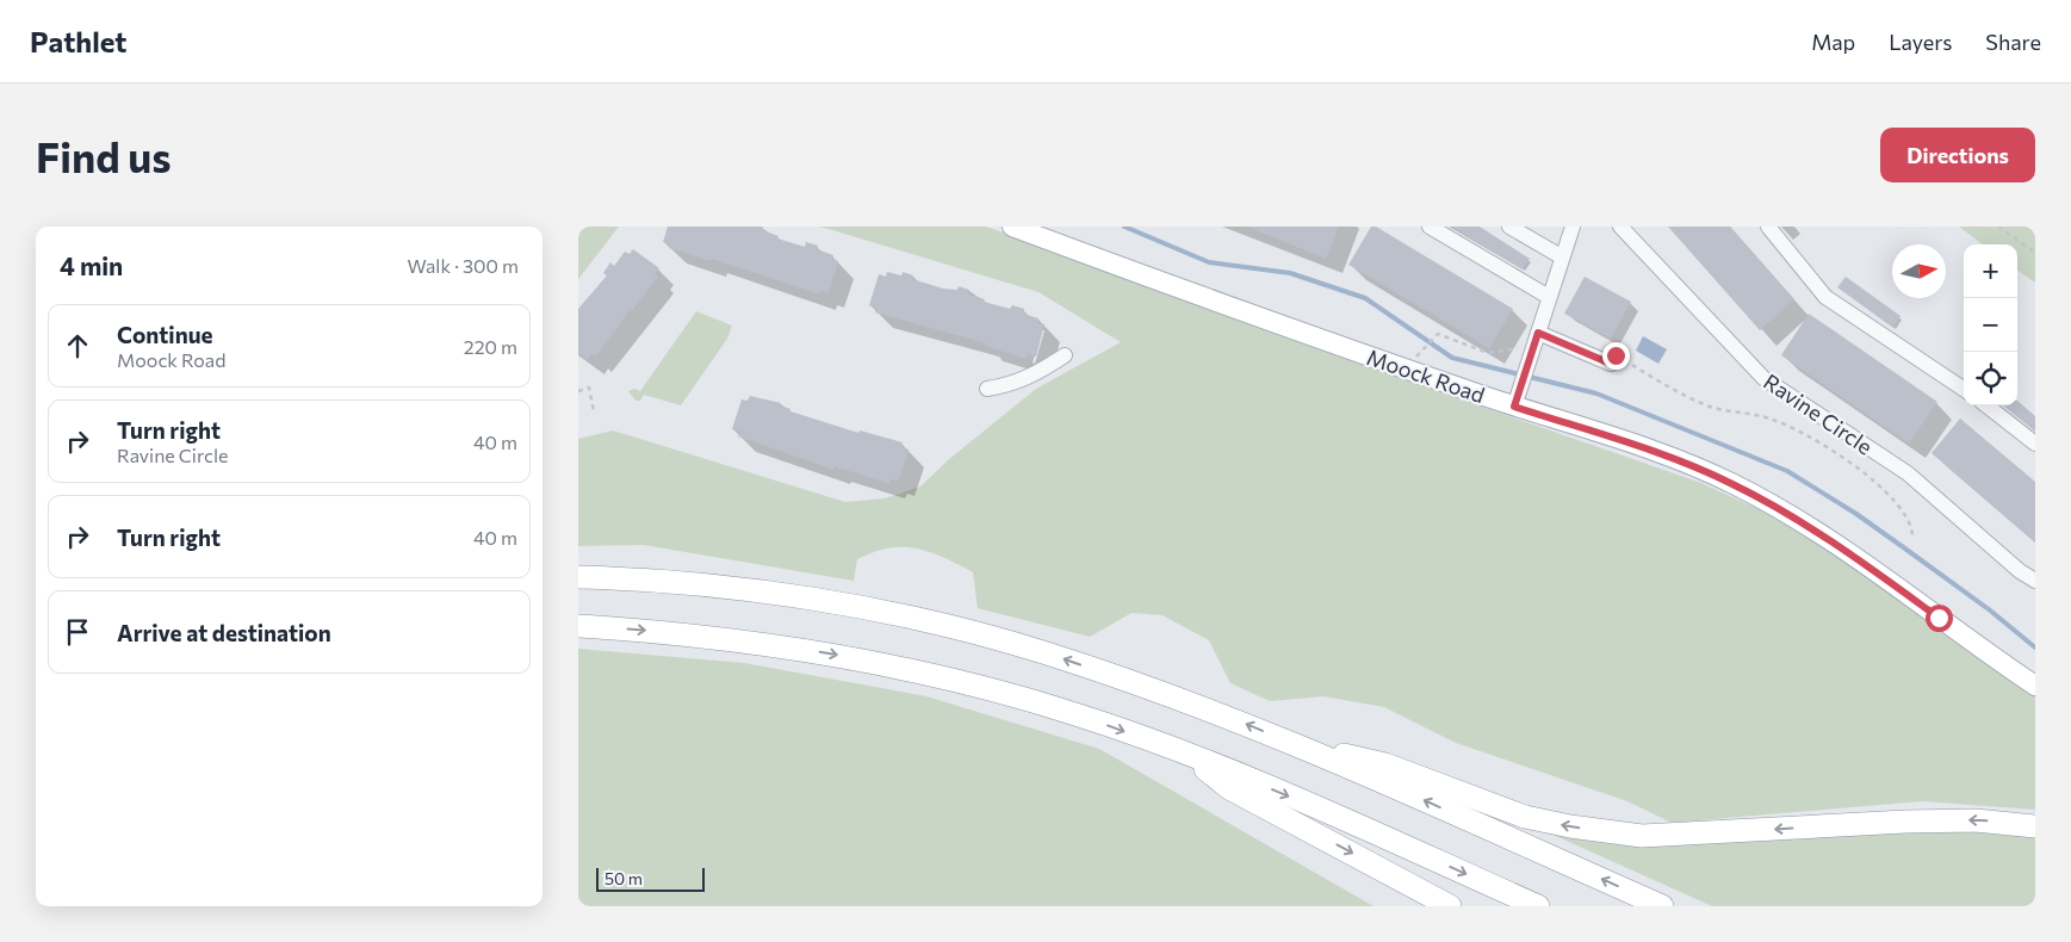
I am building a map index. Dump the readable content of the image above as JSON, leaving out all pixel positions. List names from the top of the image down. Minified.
{"streets":{"main road":["Moock Road"],"street":["Ravine Circle"]},"scale_bar":"50 m","north":"right","page":{"header":"Pathlet","nav":["Map","Layers","Share"],"buttons":"Directions","title":"Find us","heading":["4 min","Walk · 300 m"],"map_buttons":["+","−"],"list":[["Continue","Moock Road","220 m"],["Turn right","Ravine Circle","40 m"],["Turn right","40 m"],"Arrive at destination"],"scale":"50 m"}}
